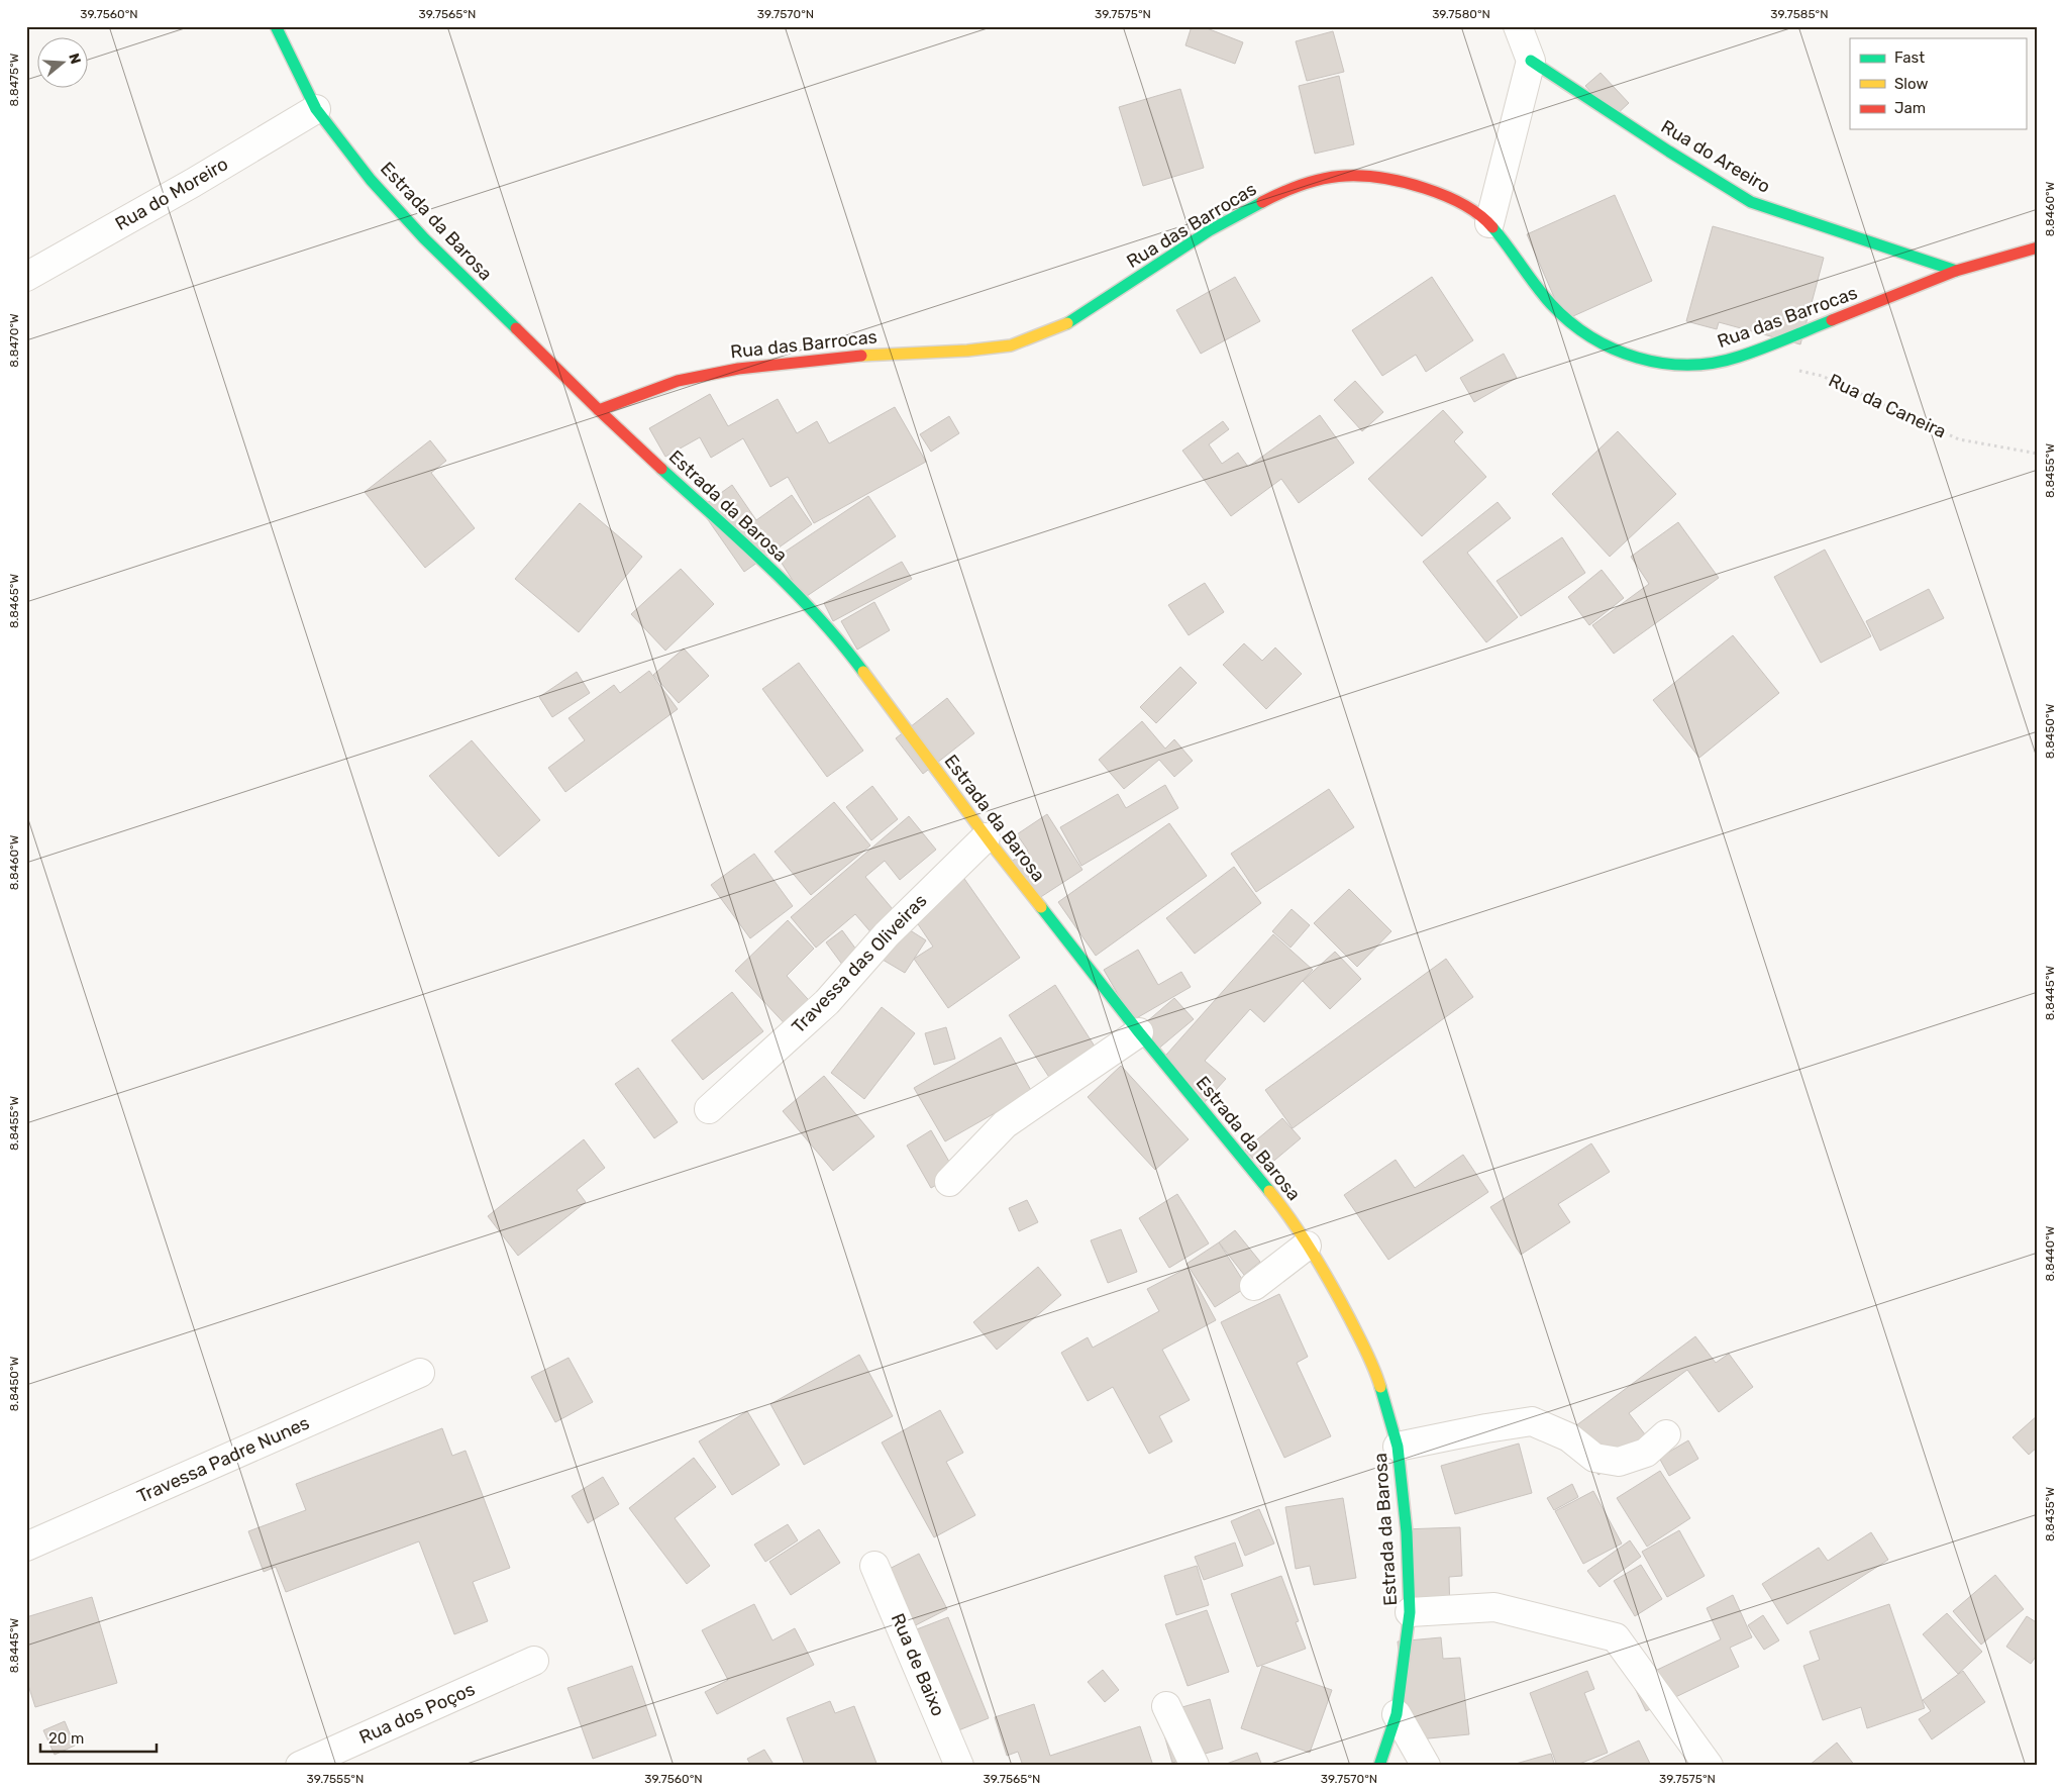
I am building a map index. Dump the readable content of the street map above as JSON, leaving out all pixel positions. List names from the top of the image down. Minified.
{"streets":{"street":["Rua do Areeiro","Rua do Moreiro","Estrada da Barosa","Rua das Barrocas","Travessa das Oliveiras","Travessa Padre Nunes","Rua de Baixo","Rua dos Poços"],"path":["Rua da Caneira"]},"crossings":[["Rua do Areeiro","Rua das Barrocas"],["Rua do Moreiro","Estrada da Barosa"],["Estrada da Barosa","Rua das Barrocas"],["Estrada da Barosa","Travessa das Oliveiras"]],"legend":["Fast","Slow","Jam"],"scale_bar":"20 m","north":"right","coordinates":["39.7560°N","39.7565°N","39.7570°N","39.7575°N","39.7580°N","39.7585°N","8.8475°W","8.8460°W","8.8470°W","8.8455°W","8.8465°W","8.8450°W","8.8445°W","8.8440°W","8.8435°W","39.7555°N"]}
